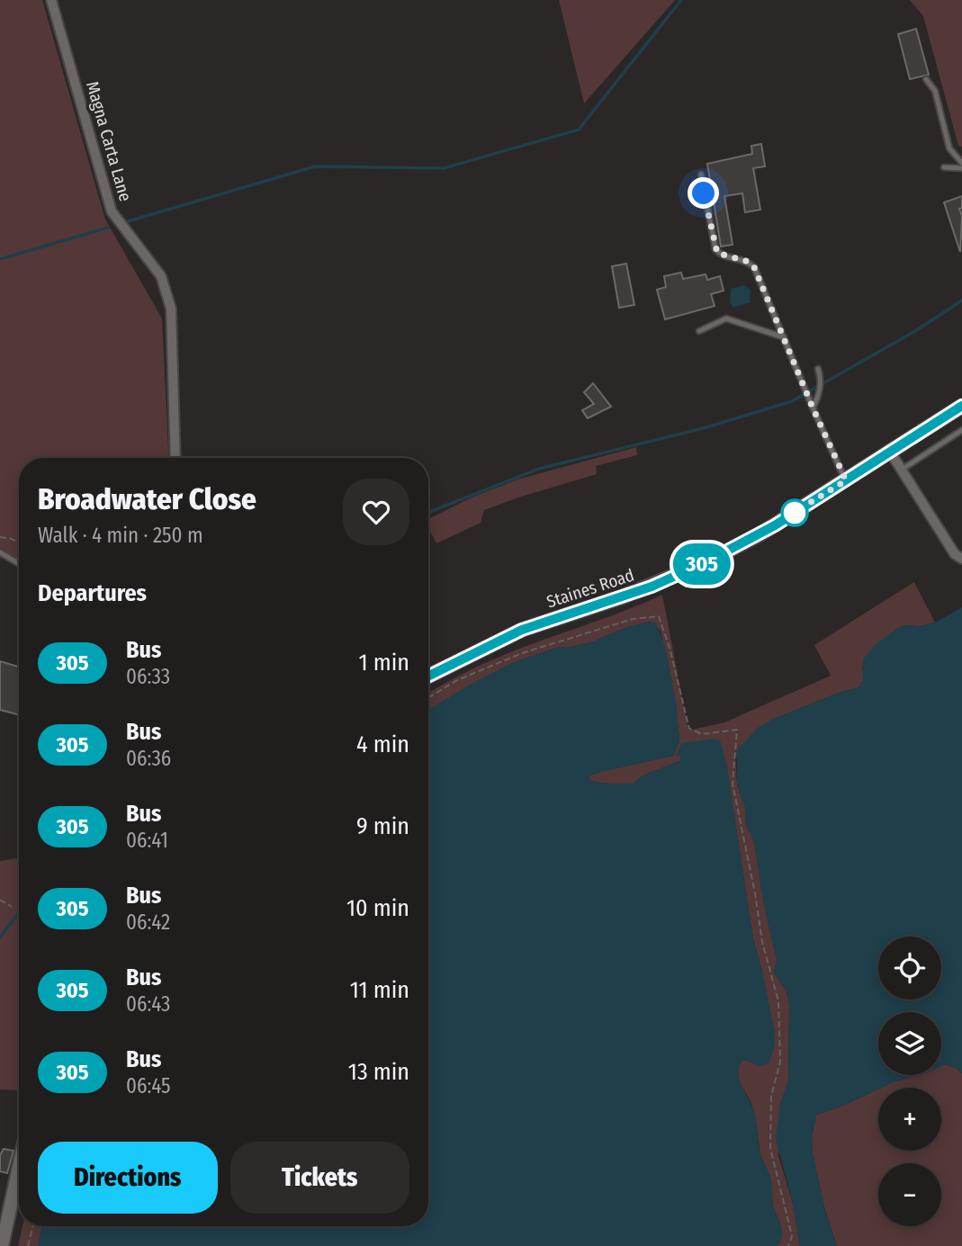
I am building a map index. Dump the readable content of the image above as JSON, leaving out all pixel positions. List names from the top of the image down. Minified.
{"streets":{"main road":["Staines Road"],"street":["Magna Carta Lane"]},"lines":["bus line 305"],"page":{"on_map":"305","heading":[["Broadwater Close","Walk · 4 min · 250 m"],"Departures"],"list":[{"mark":"305","name":"Bus","note":"06:33","value":"1 min"},{"mark":"305","name":"Bus","note":"06:36","value":"4 min"},{"mark":"305","name":"Bus","note":"06:41","value":"9 min"},{"mark":"305","name":"Bus","note":"06:42","value":"10 min"},{"mark":"305","name":"Bus","note":"06:43","value":"11 min"},{"mark":"305","name":"Bus","note":"06:45","value":"13 min"}],"map_buttons":["+","−"],"buttons":["Directions","Tickets"]}}
